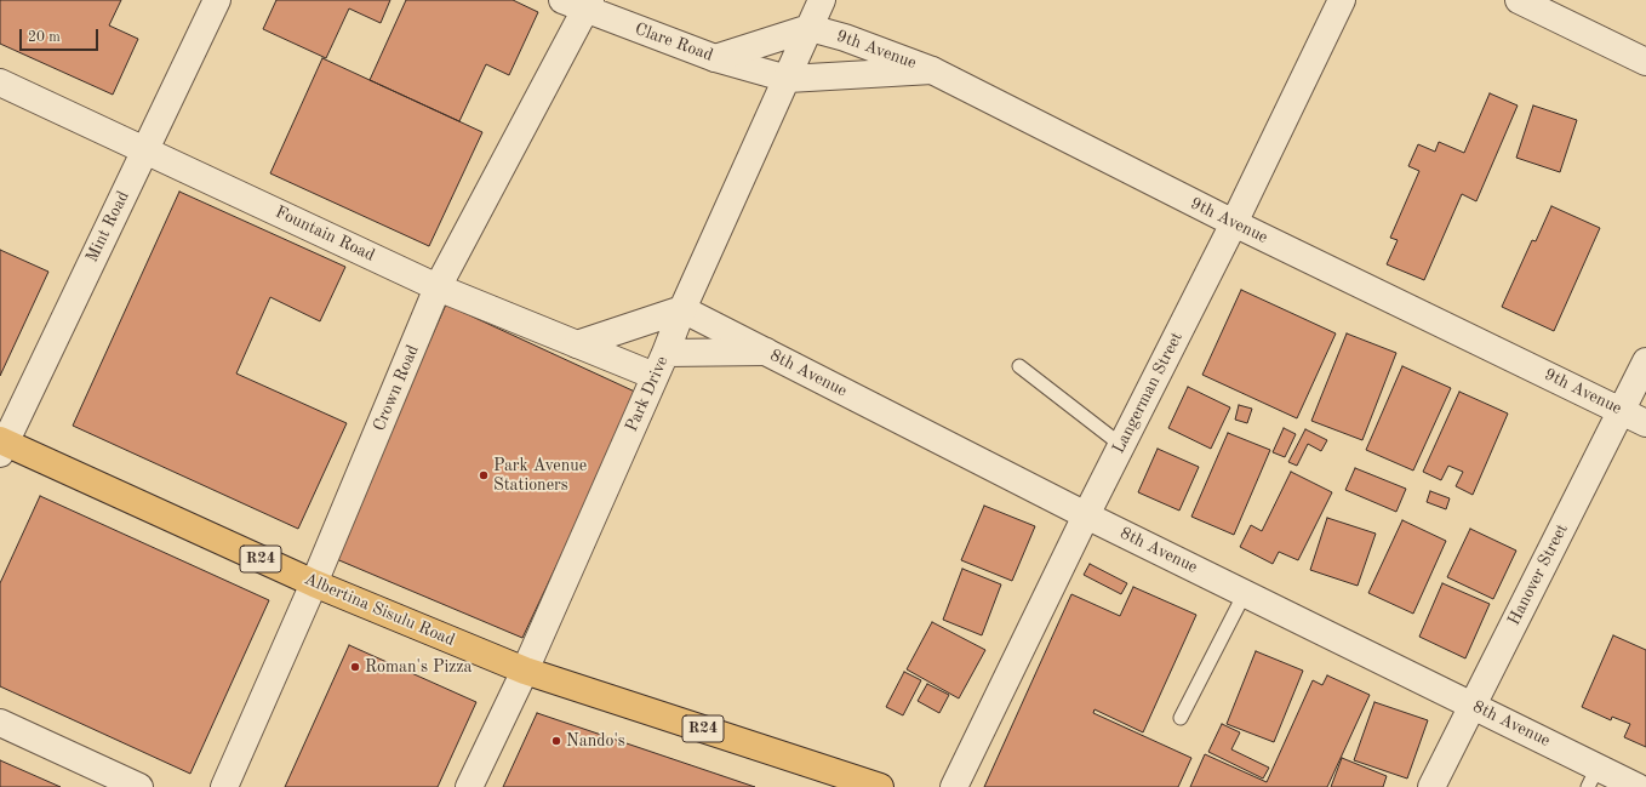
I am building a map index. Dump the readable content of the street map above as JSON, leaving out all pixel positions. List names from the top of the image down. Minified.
{"streets":{"main road":["R24","Albertina Sisulu Road"],"street":["Clare Road","9th Avenue","Mint Road","Fountain Road","8th Avenue","Crown Road","Langerman Street","Park Drive","Hanover Street"]},"crossings":[["Clare Road","9th Avenue"],["Clare Road","Crown Road"],["Clare Road","Park Drive"],["9th Avenue","Langerman Street"],["9th Avenue","Park Drive"],["9th Avenue","Hanover Street"],["Mint Road","Fountain Road"],["Mint Road","Albertina Sisulu Road"],["Fountain Road","Crown Road"],["Fountain Road","Park Drive"],["8th Avenue","Langerman Street"],["8th Avenue","Park Drive"],["8th Avenue","Hanover Street"],["Crown Road","Albertina Sisulu Road"],["Park Drive","Albertina Sisulu Road"]],"places":["Park Avenue Stationers","Roman's Pizza","Nando's"],"scale_bar":"20 m"}
